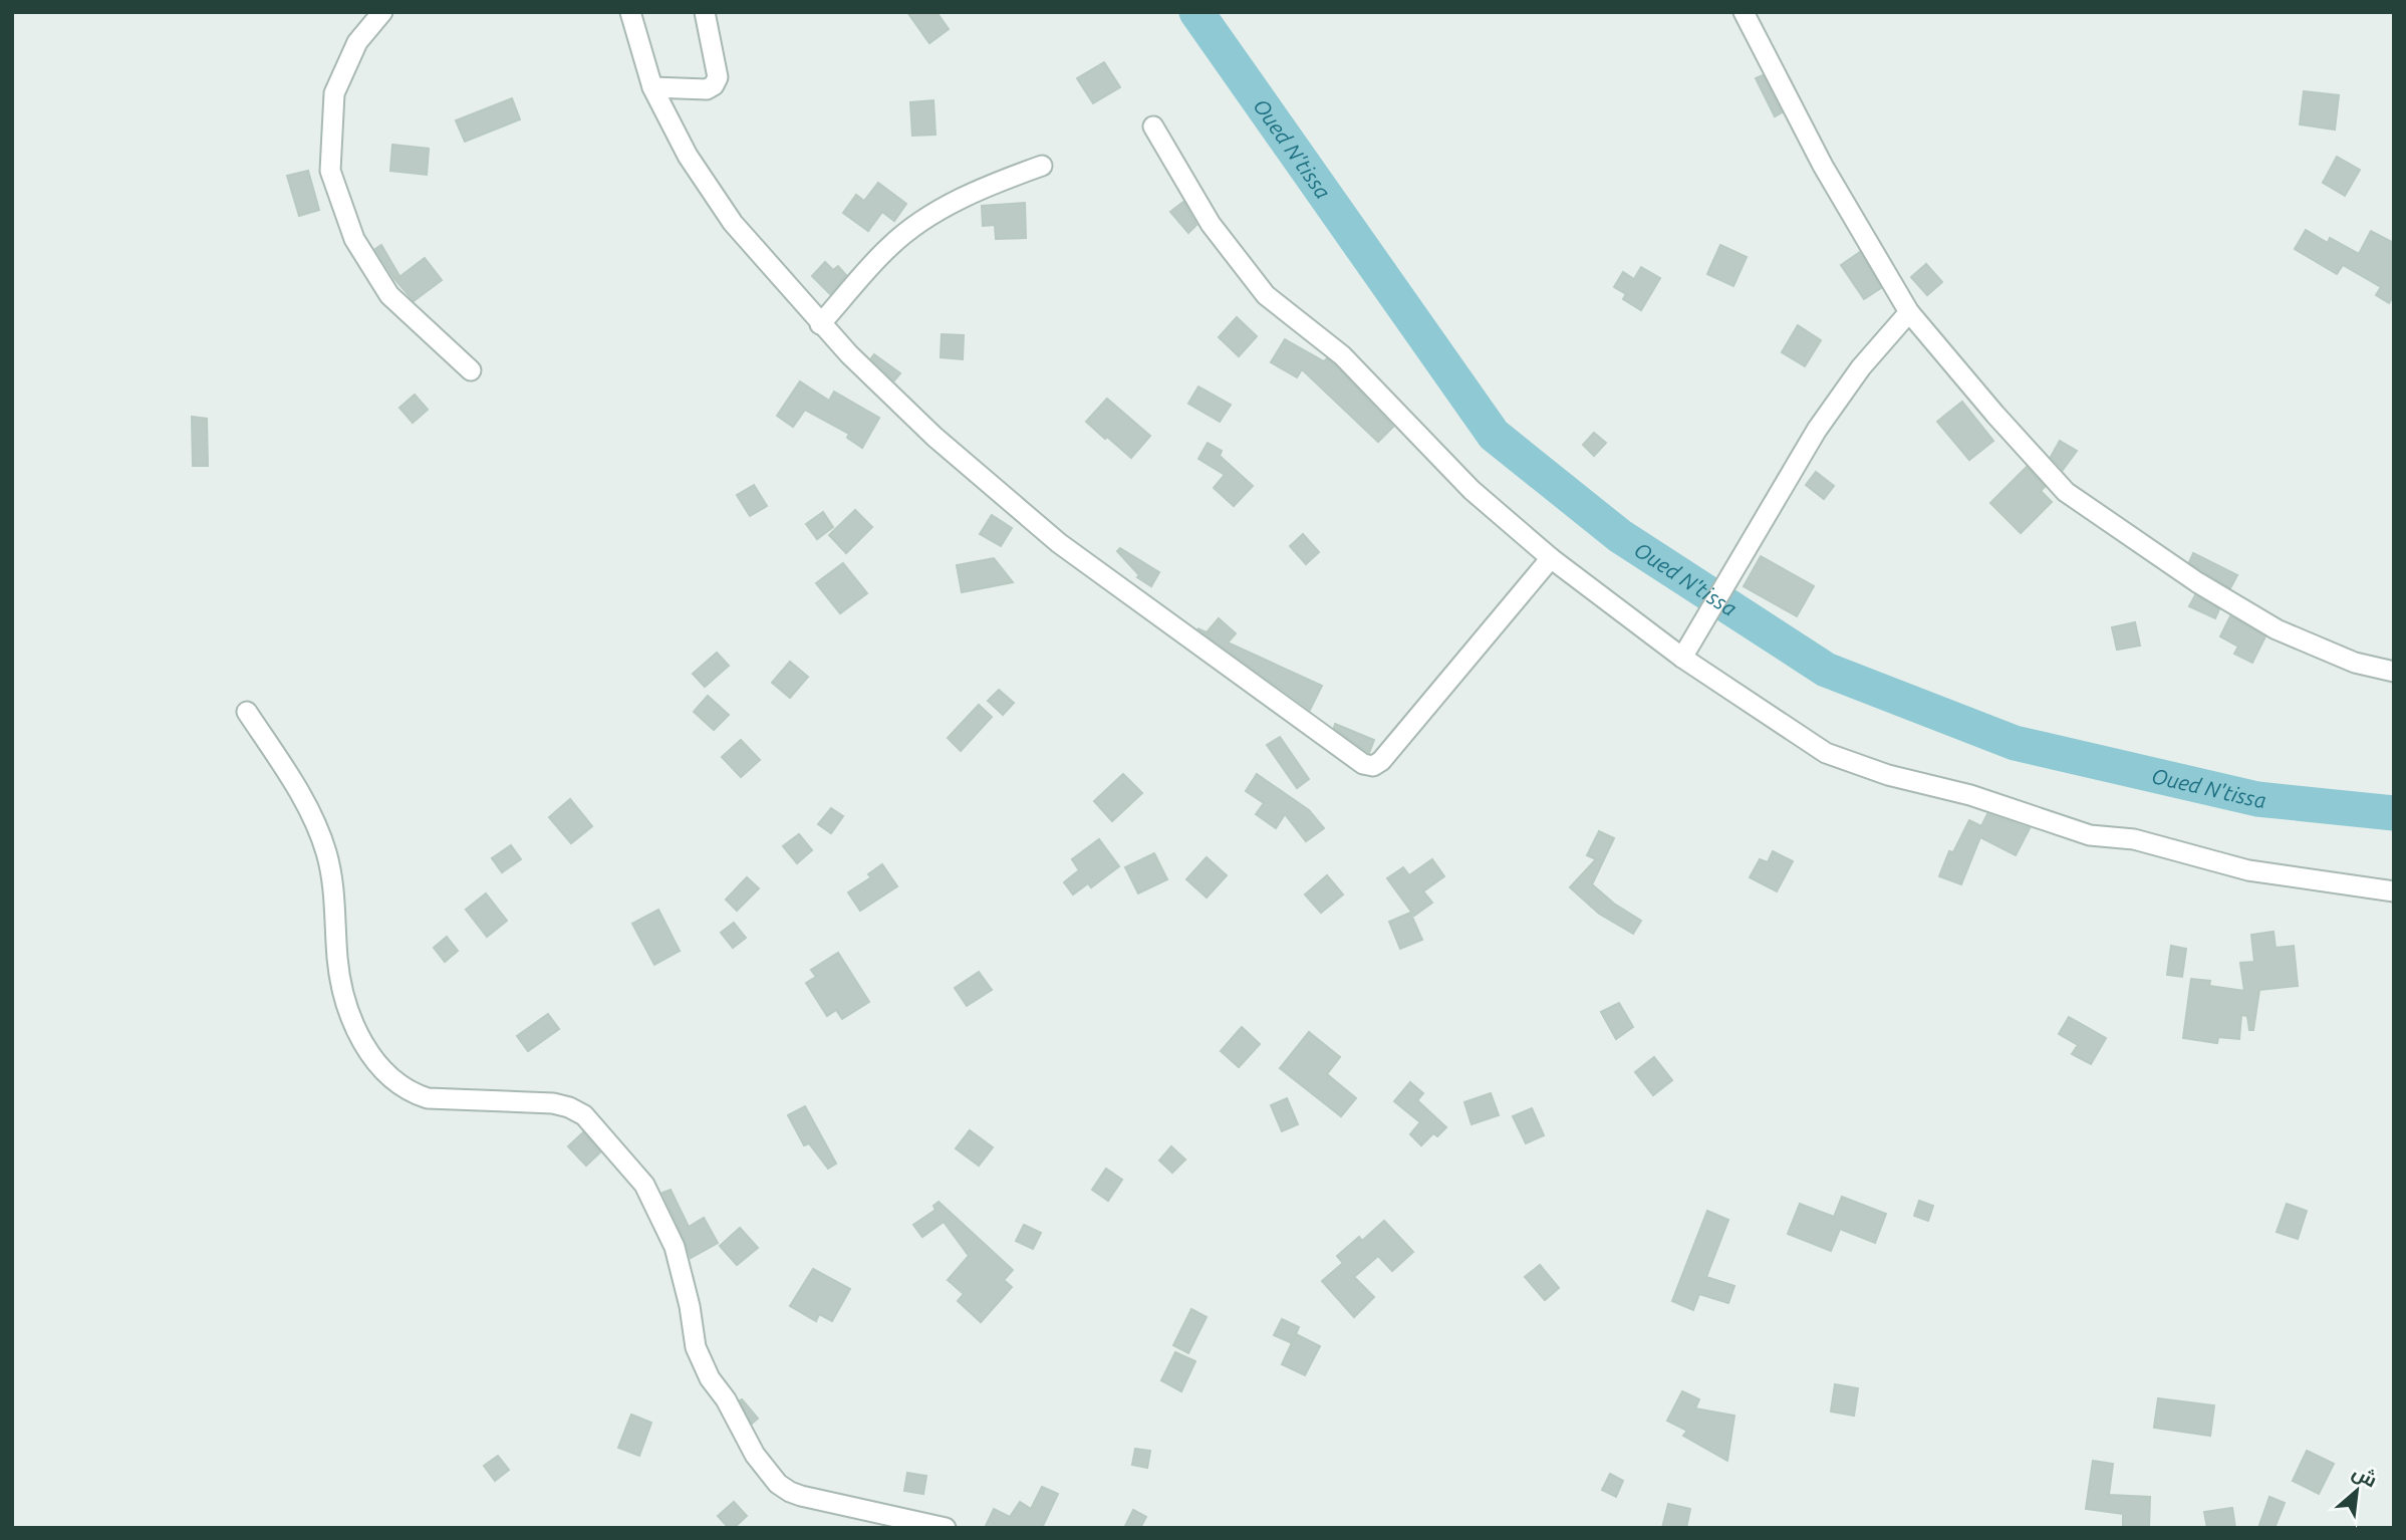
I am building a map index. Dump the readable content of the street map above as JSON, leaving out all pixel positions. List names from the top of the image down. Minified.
{"water":["Oued N'tissa"],"north":"top right"}
